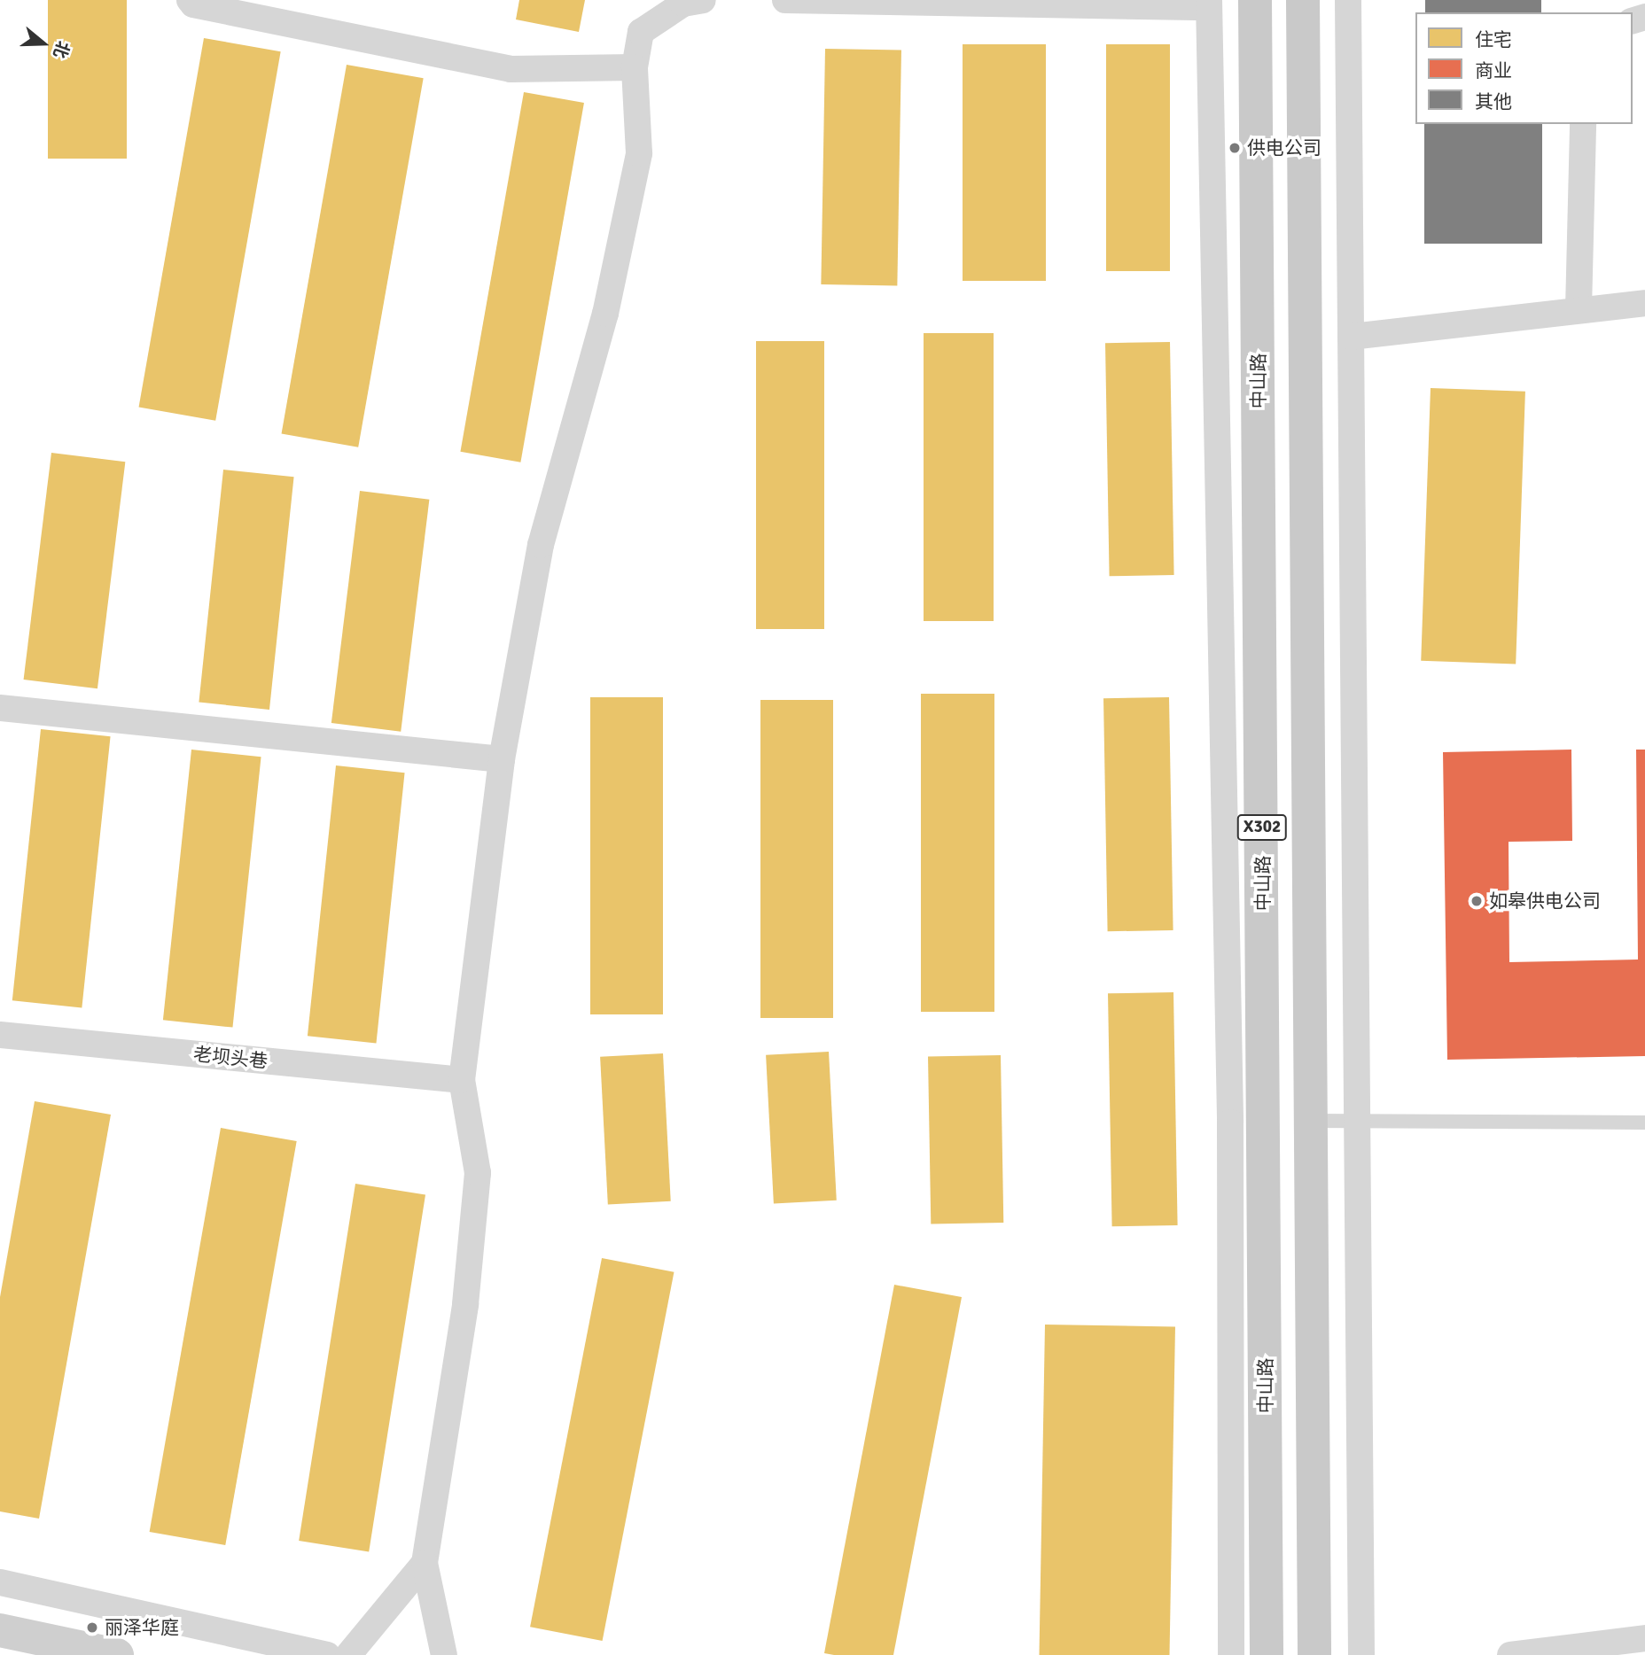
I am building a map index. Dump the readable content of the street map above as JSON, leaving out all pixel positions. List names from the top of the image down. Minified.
{"streets":{"main road":["中山路","X302"],"street":["老坝头巷"]},"places":["供电公司","如皋供电公司","丽泽华庭"],"legend":["住宅","商业","其他"],"north":"right"}
